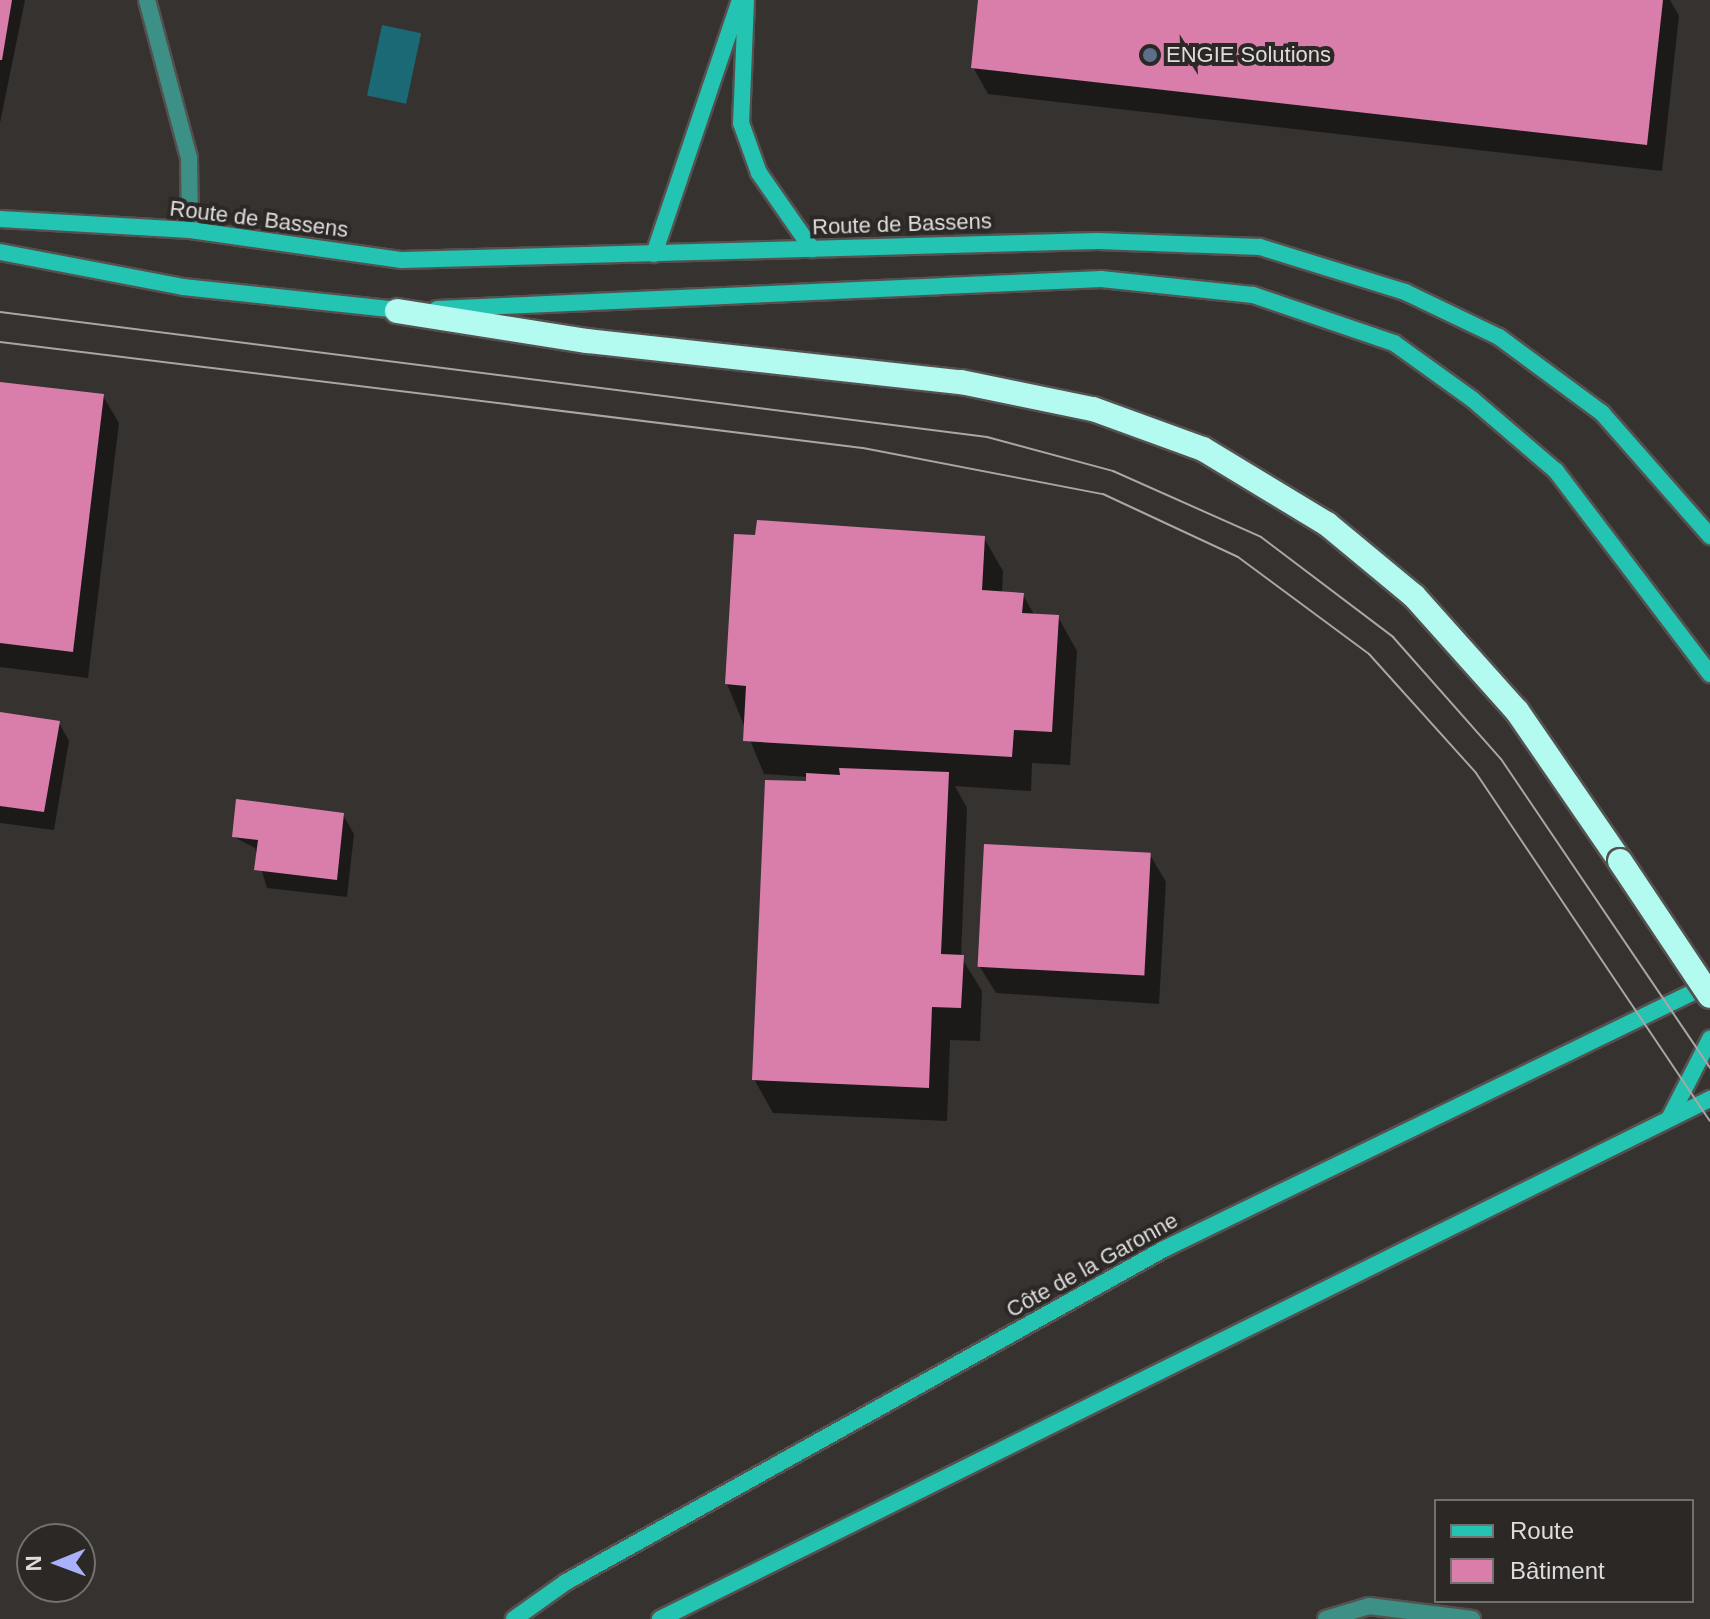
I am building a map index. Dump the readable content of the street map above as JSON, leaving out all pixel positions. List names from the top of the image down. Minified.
{"streets":{"main road":["Route de Bassens","Côte de la Garonne"]},"places":["ENGIE Solutions"],"legend":["Route","Bâtiment"],"north":"left"}
